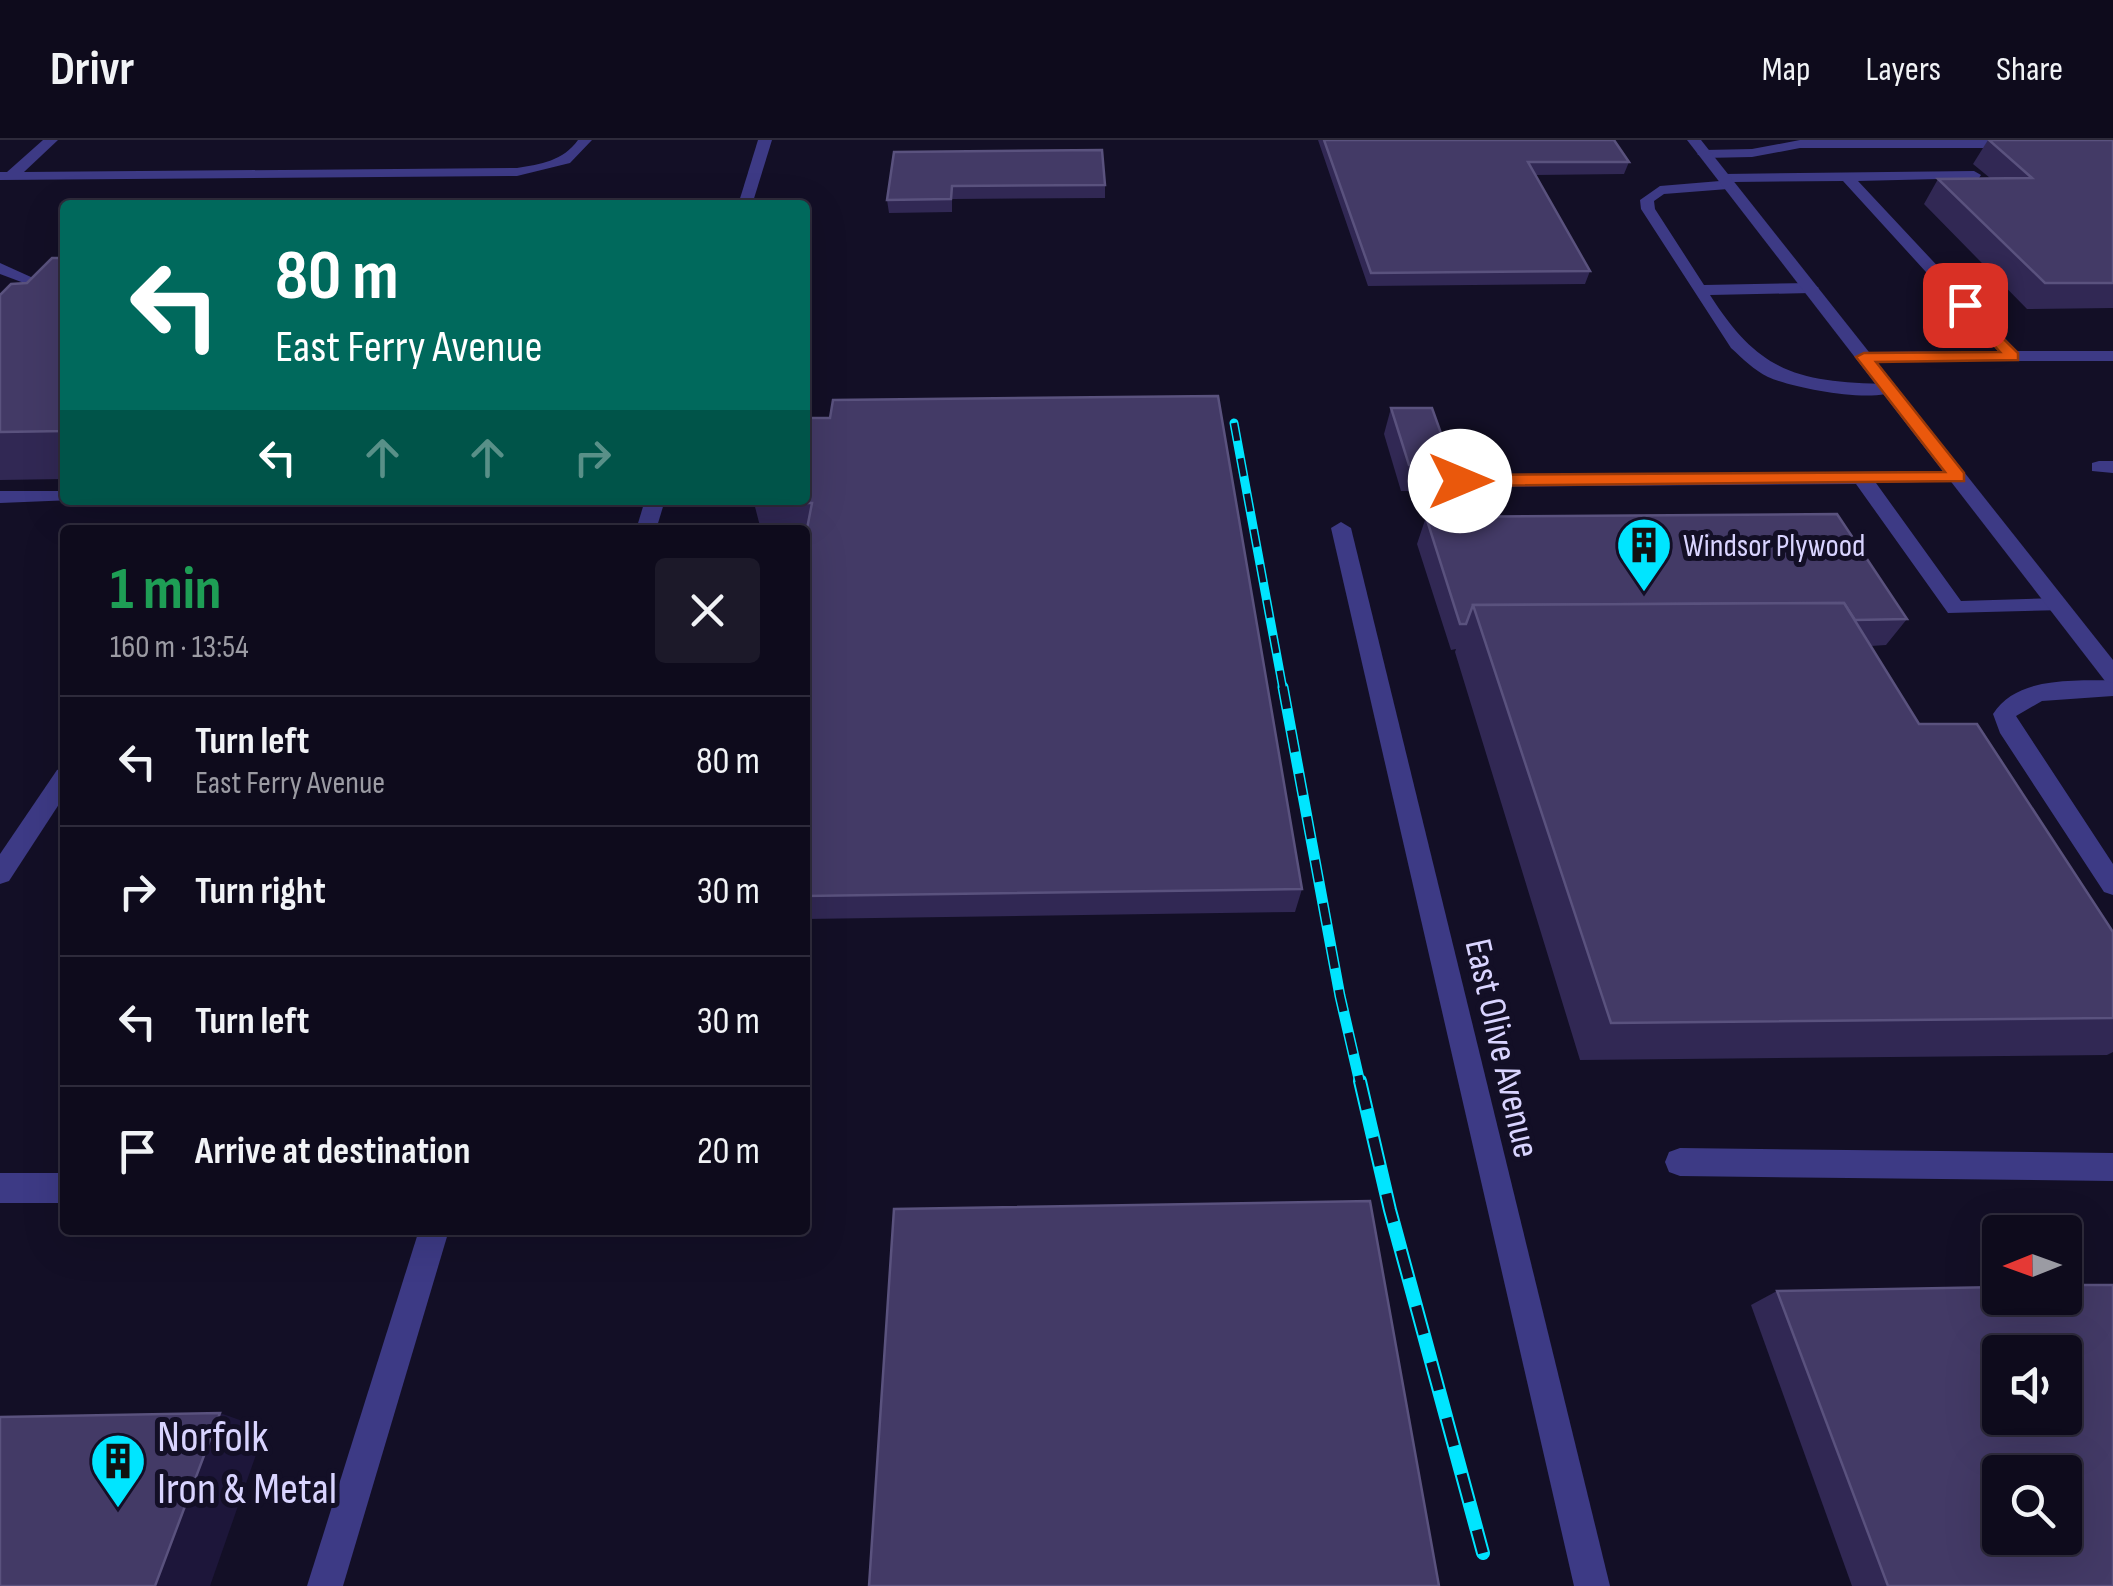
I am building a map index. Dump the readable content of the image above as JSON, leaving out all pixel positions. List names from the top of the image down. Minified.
{"streets":{"street":["East Olive Avenue"]},"places":{"building":["Windsor Plywood","Norfolk Iron & Metal"]},"north":"left","page":{"header":"Drivr","nav":["Map","Layers","Share"],"turn":["80 m","East Ferry Avenue"],"heading":["1 min","160 m · 13:54"],"list":[{"name":"Turn left","note":"East Ferry Avenue","value":"80 m"},{"name":"Turn right","value":"30 m"},{"name":"Turn left","value":"30 m"},{"name":"Arrive at destination","value":"20 m"}]}}
